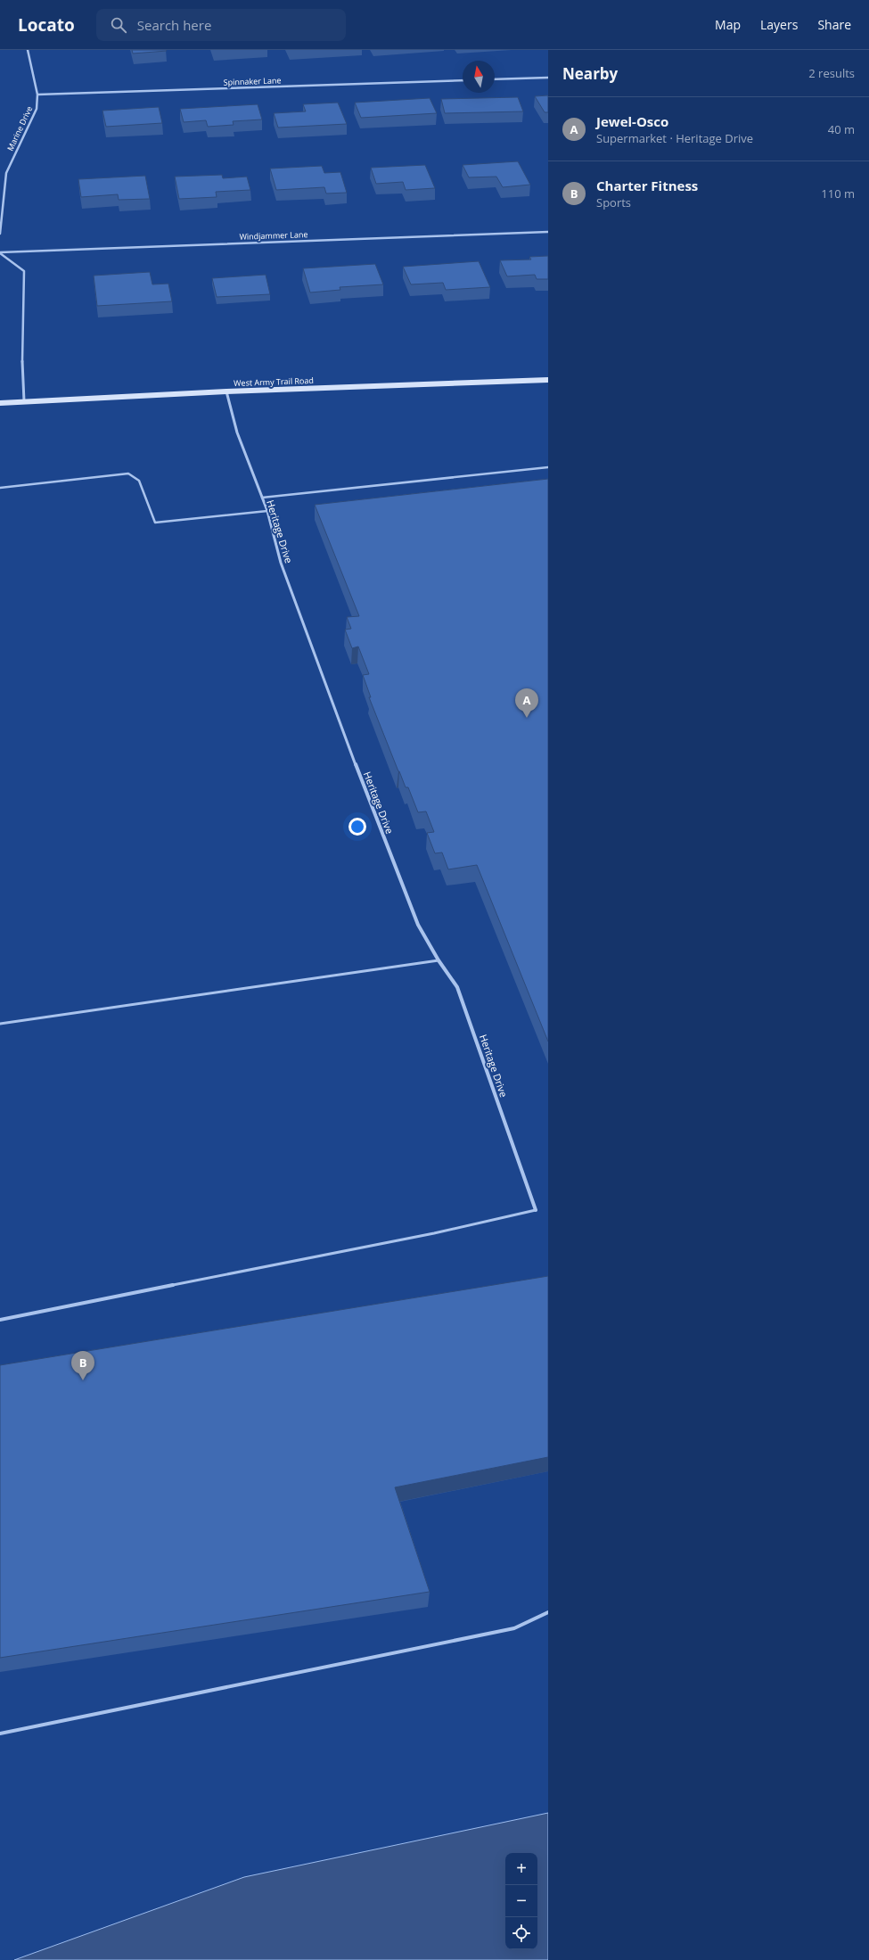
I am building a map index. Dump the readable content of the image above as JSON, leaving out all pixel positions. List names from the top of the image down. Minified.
{"streets":{"main road":["West Army Trail Road"],"street":["Spinnaker Lane","Marine Drive","Windjammer Lane","Heritage Drive"]},"crossings":[["Spinnaker Lane","Marine Drive"],["West Army Trail Road","Heritage Drive"]],"north":"top","page":{"header":"Locato","search":"Search here","nav":["Map","Layers","Share"],"heading":["Nearby","2 results"],"list":[{"mark":"A","name":"Jewel-Osco","note":"Supermarket · Heritage Drive","value":"40 m"},{"mark":"B","name":"Charter Fitness","note":"Sports","value":"110 m"}],"pins":["A","B"],"map_buttons":["+","−"]}}
